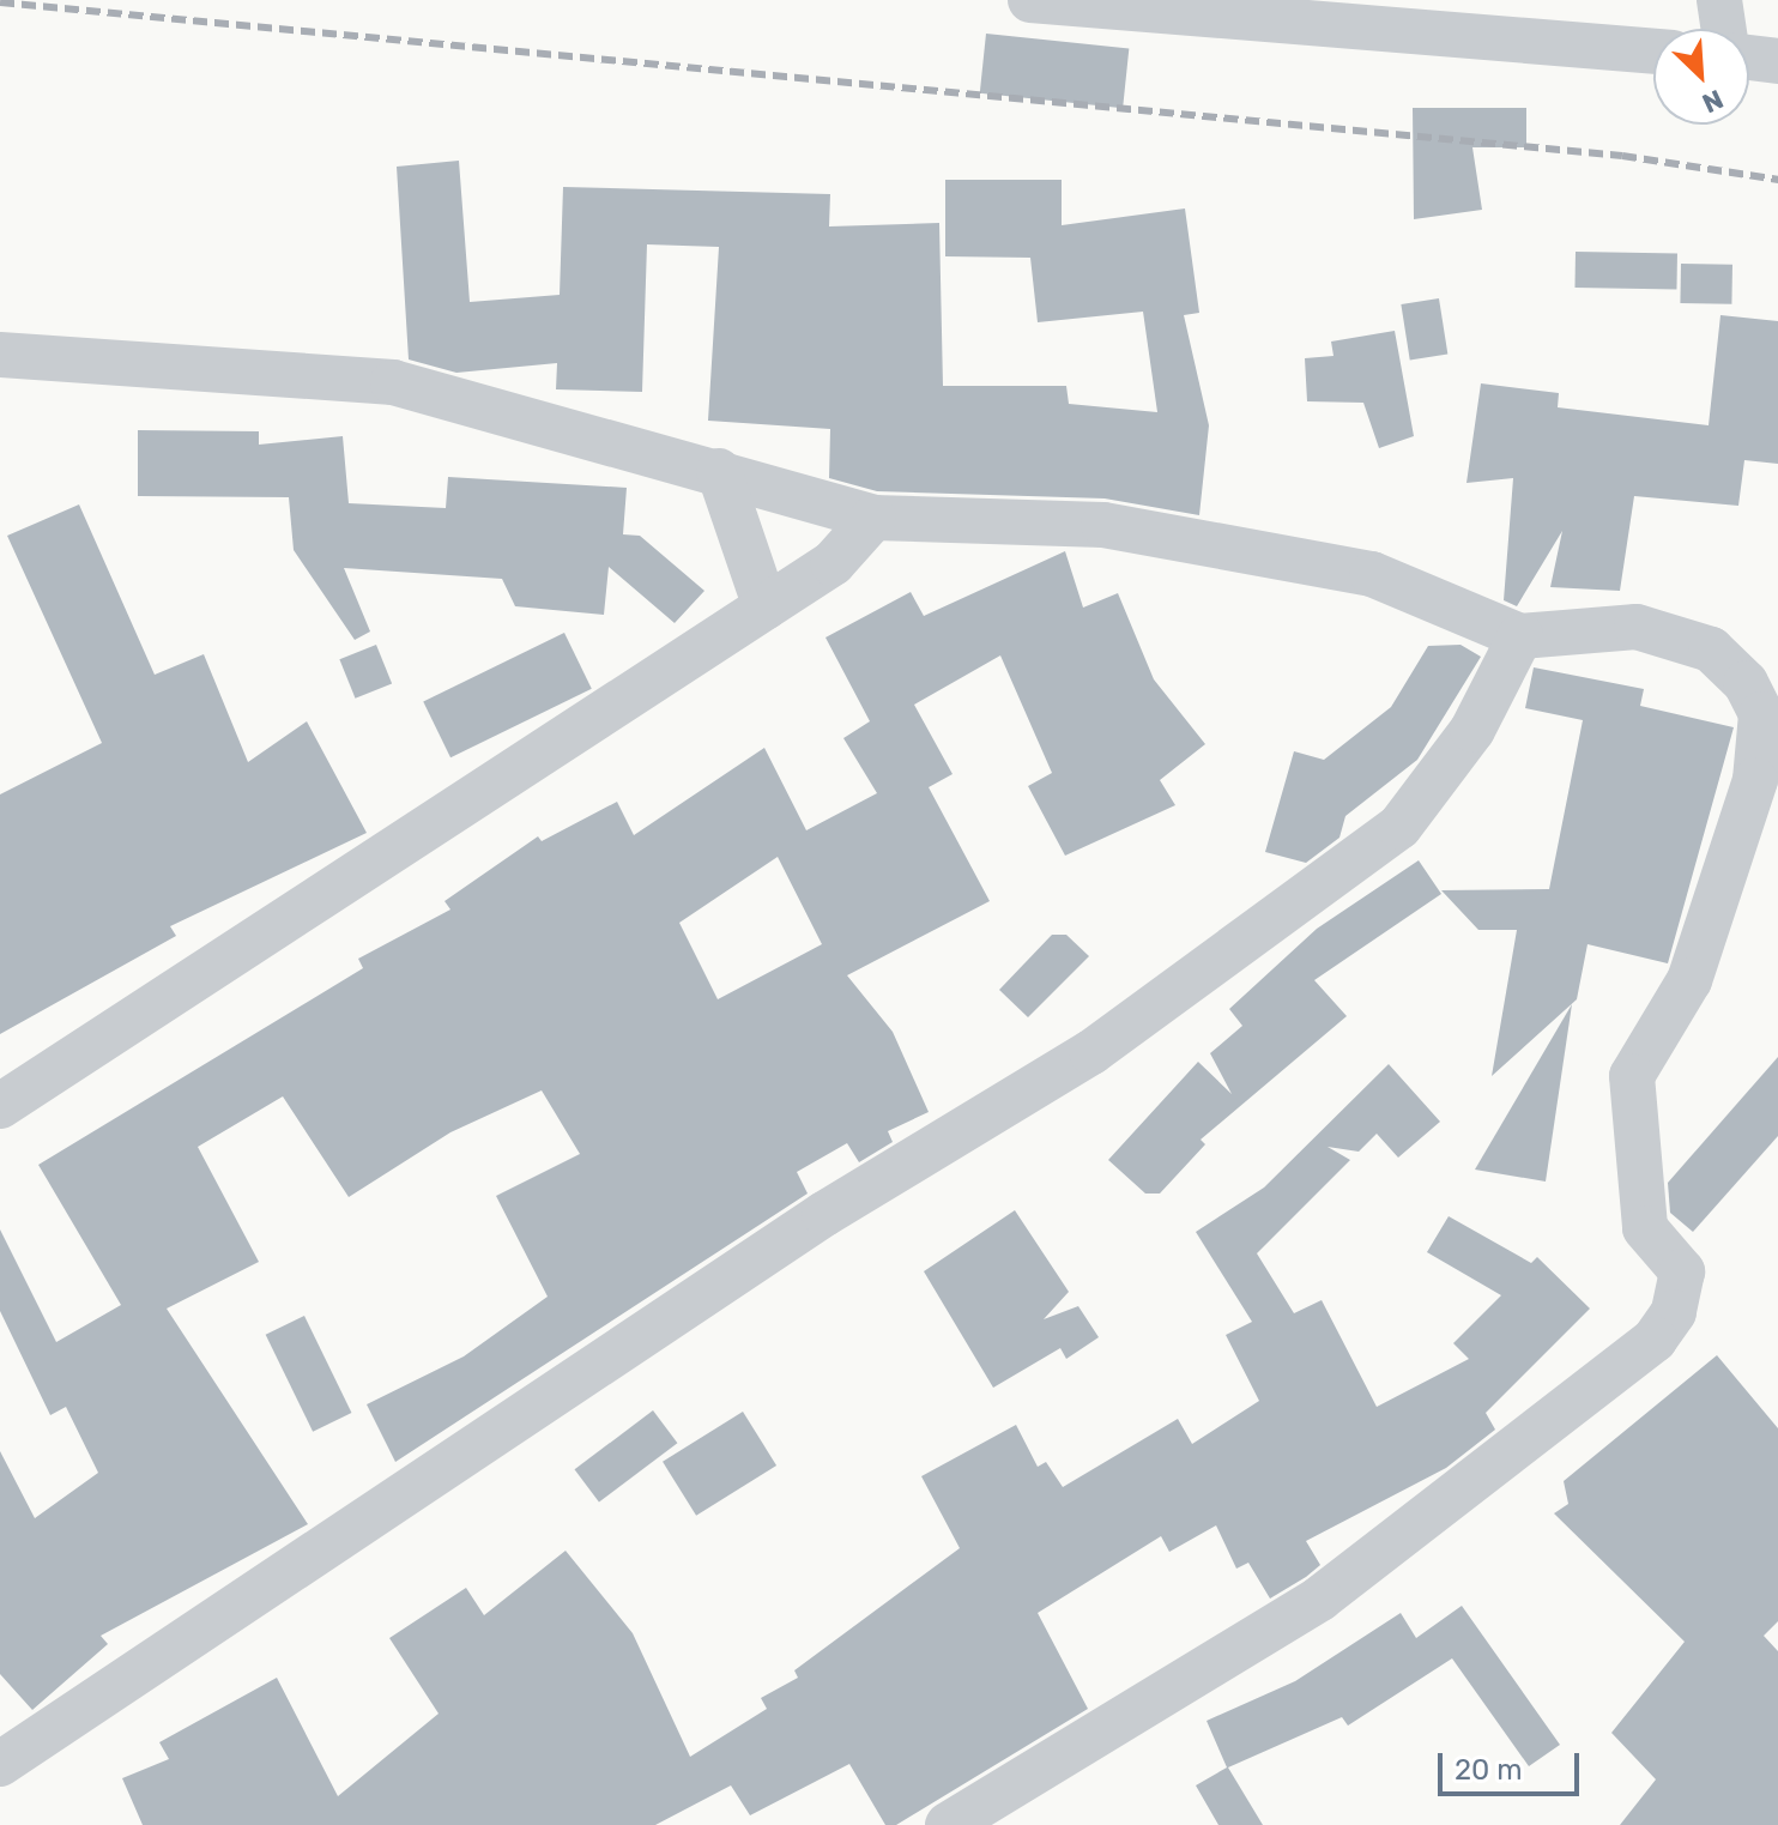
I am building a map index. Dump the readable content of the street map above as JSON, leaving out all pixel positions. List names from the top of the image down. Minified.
{"scale_bar":"20 m","north":"bottom right"}
